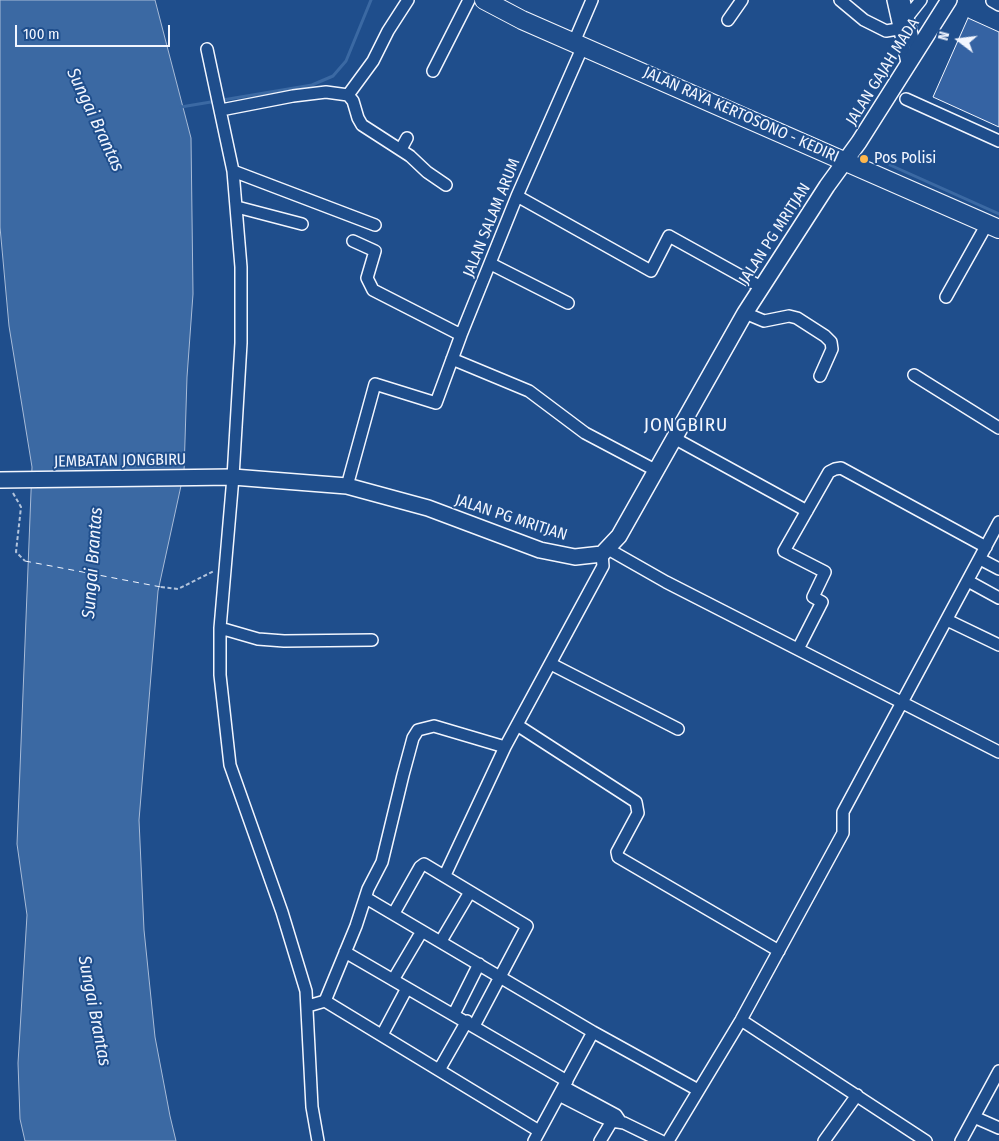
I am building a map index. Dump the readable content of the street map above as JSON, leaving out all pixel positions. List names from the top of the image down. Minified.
{"streets":{"highway":["JALAN RAYA KERTOSONO - KEDIRI"],"main road":["JALAN GAJAH MADA","JALAN PG MRITJAN","JEMBATAN JONGBIRU"],"street":["JALAN SALAM ARUM"]},"crossings":[["JALAN GAJAH MADA","JALAN RAYA KERTOSONO - KEDIRI"],["JALAN GAJAH MADA","JALAN PG MRITJAN"],["JALAN RAYA KERTOSONO - KEDIRI","JALAN SALAM ARUM"],["JALAN RAYA KERTOSONO - KEDIRI","JALAN PG MRITJAN"],["JALAN SALAM ARUM","JALAN PG MRITJAN"],["JALAN PG MRITJAN","JEMBATAN JONGBIRU"]],"districts":["JONGBIRU"],"water":["Sungai Brantas"],"places":["Pos Polisi"],"scale_bar":"100 m","north":"left"}
